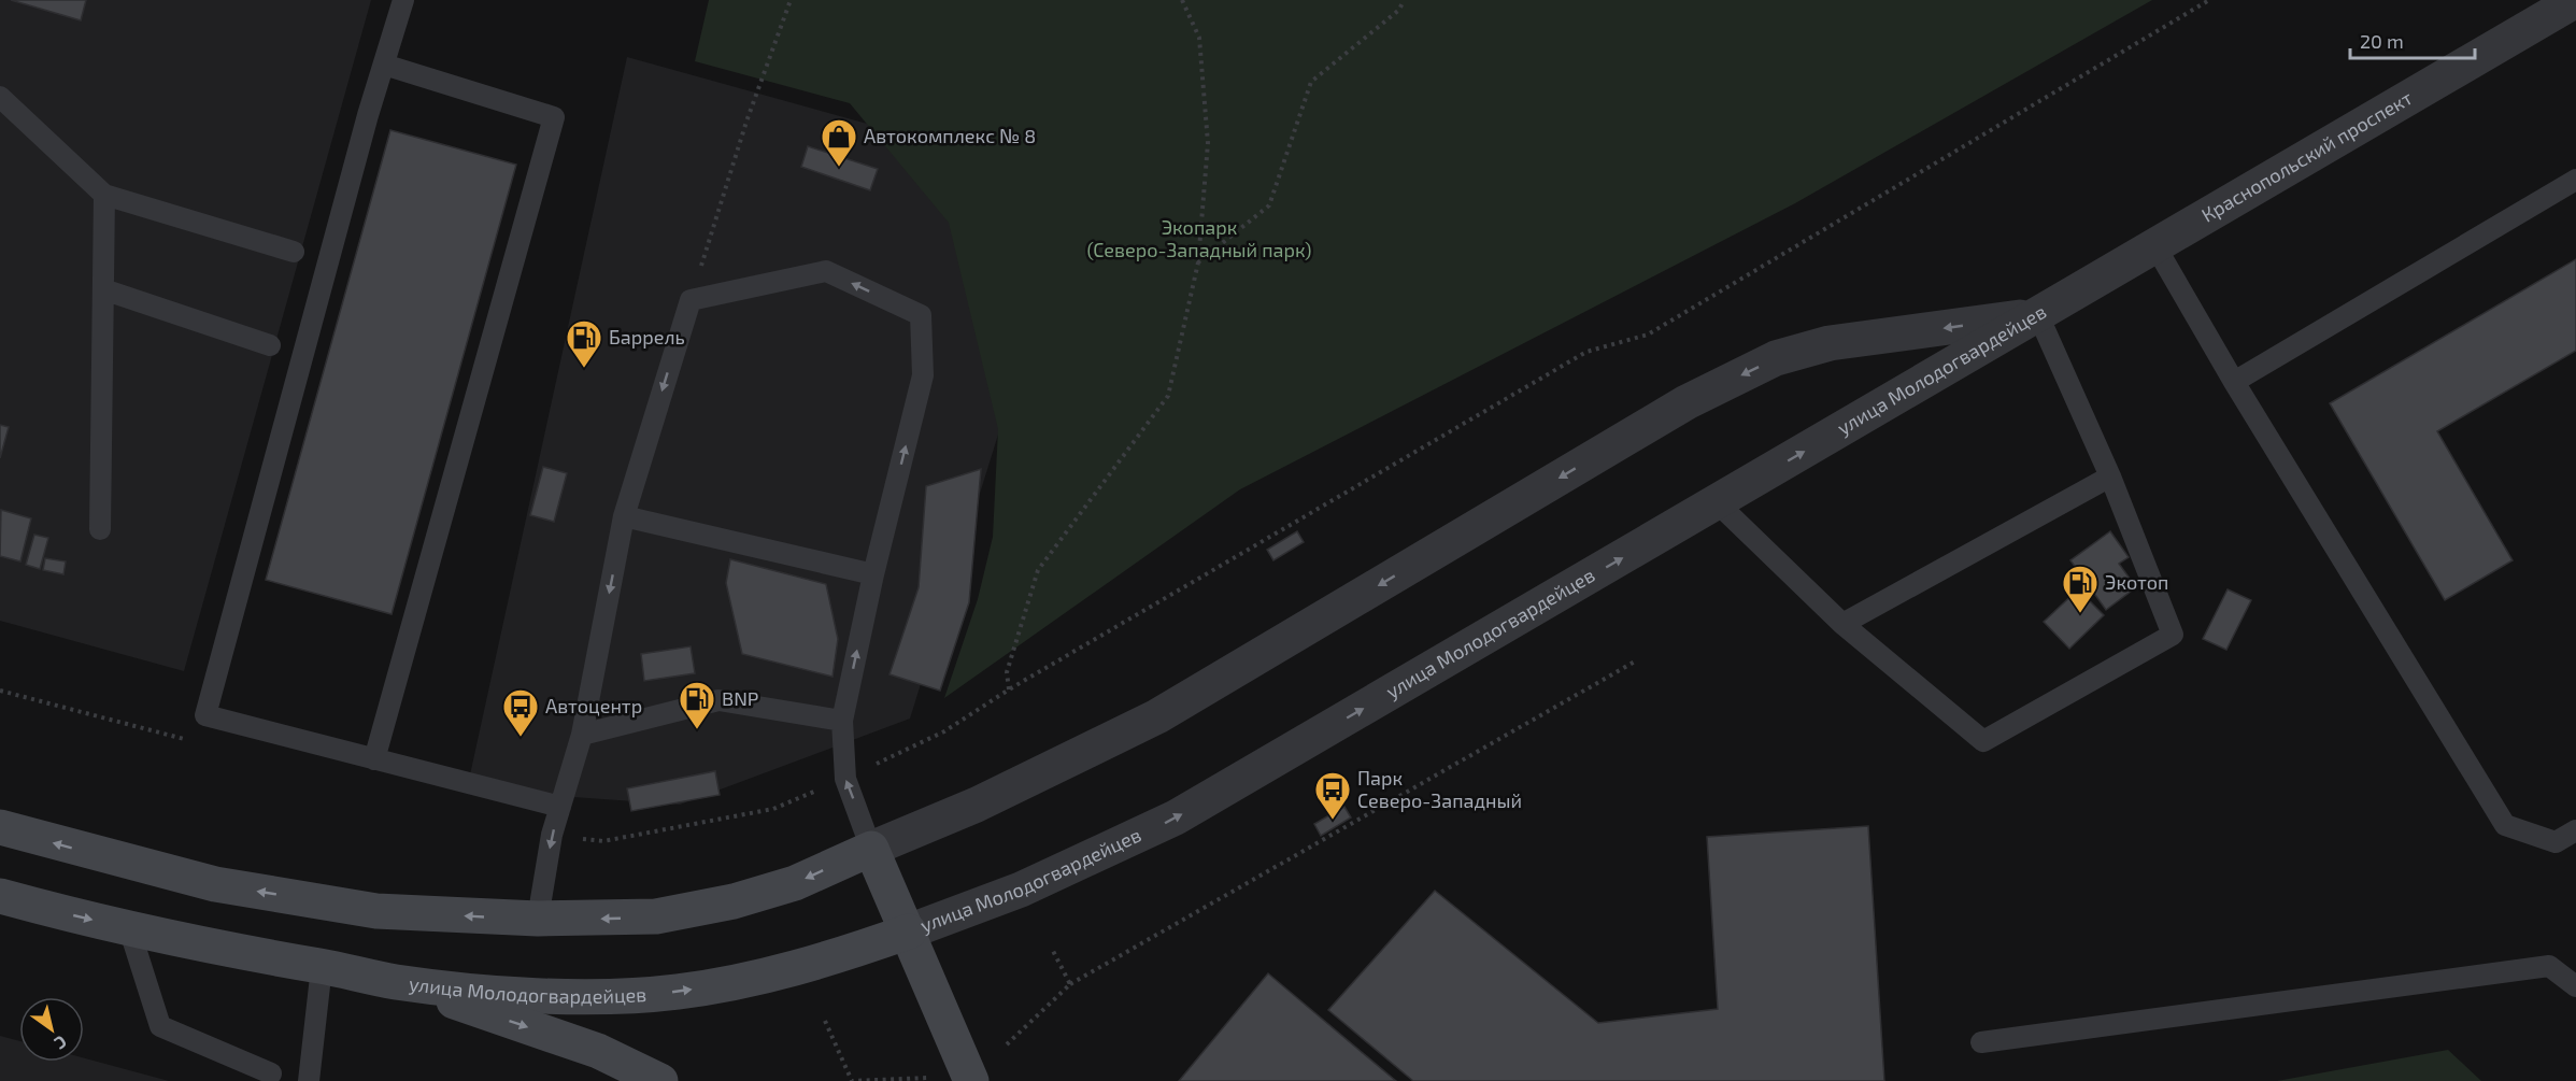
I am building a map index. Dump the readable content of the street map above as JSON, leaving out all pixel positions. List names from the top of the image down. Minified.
{"streets":{"main road":["улица Молодогвардейцев"],"street":["Краснопольский проспект"]},"crossings":[["Краснопольский проспект","улица Молодогвардейцев"]],"parks":["Экопарк (Северо-Западный парк)"],"places":{"shop":["Автокомплекс № 8"],"fuel station":["Баррель","Экотоп","BNP"],"bus stop":["Автоцентр","Парк Северо-Западный"]},"scale_bar":"20 m","north":"bottom right"}
